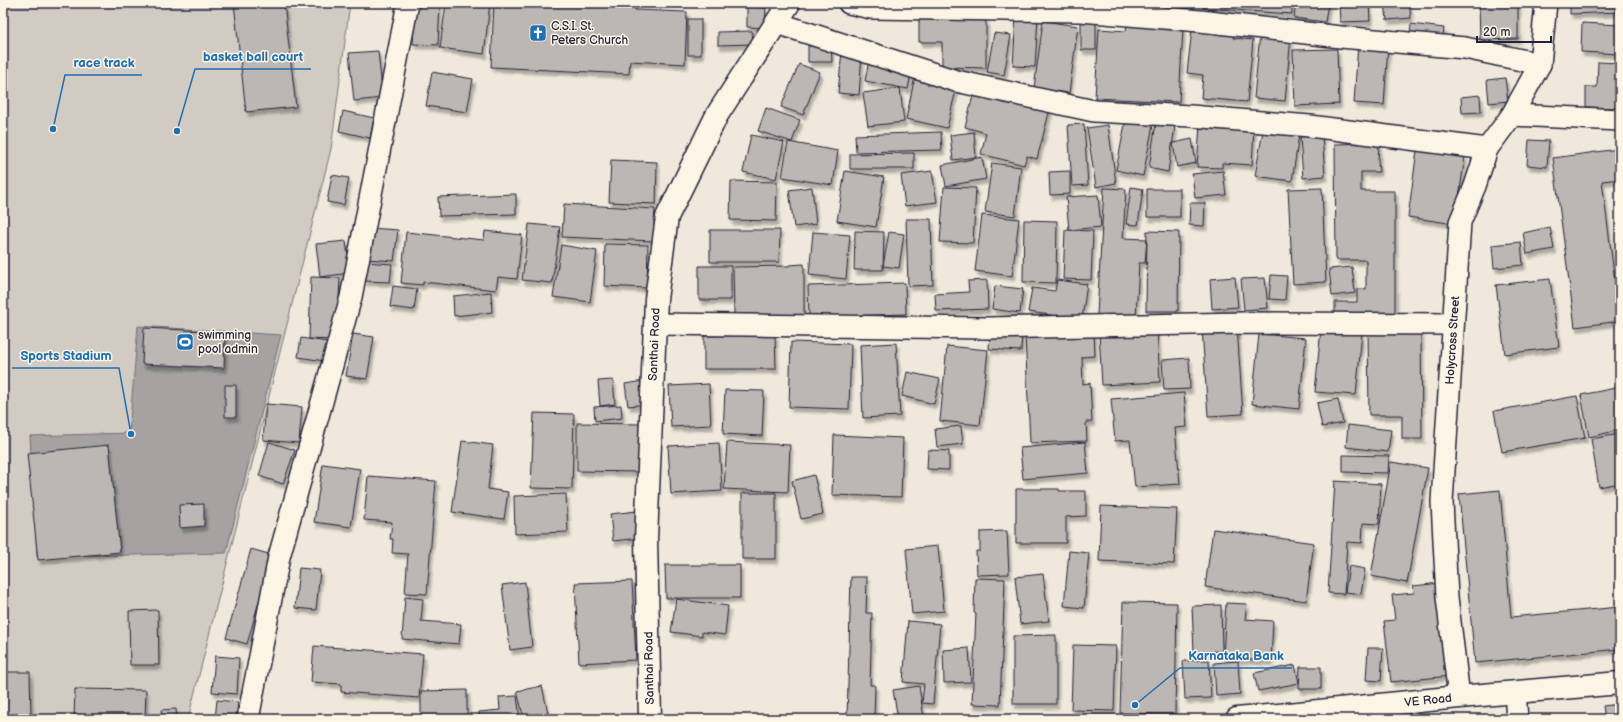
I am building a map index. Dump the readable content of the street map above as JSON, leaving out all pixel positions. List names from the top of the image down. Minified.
{"streets":{"street":["Holycross Street","Santhai Road","VE Road"]},"crossings":[["Holycross Street","VE Road"]],"places":{"church":["C.S.I. St. Peters Church"],"other":["race track","basket ball court","Sports Stadium","Karnataka Bank"],"sports":["swimming pool admin"]},"scale_bar":"20 m"}
